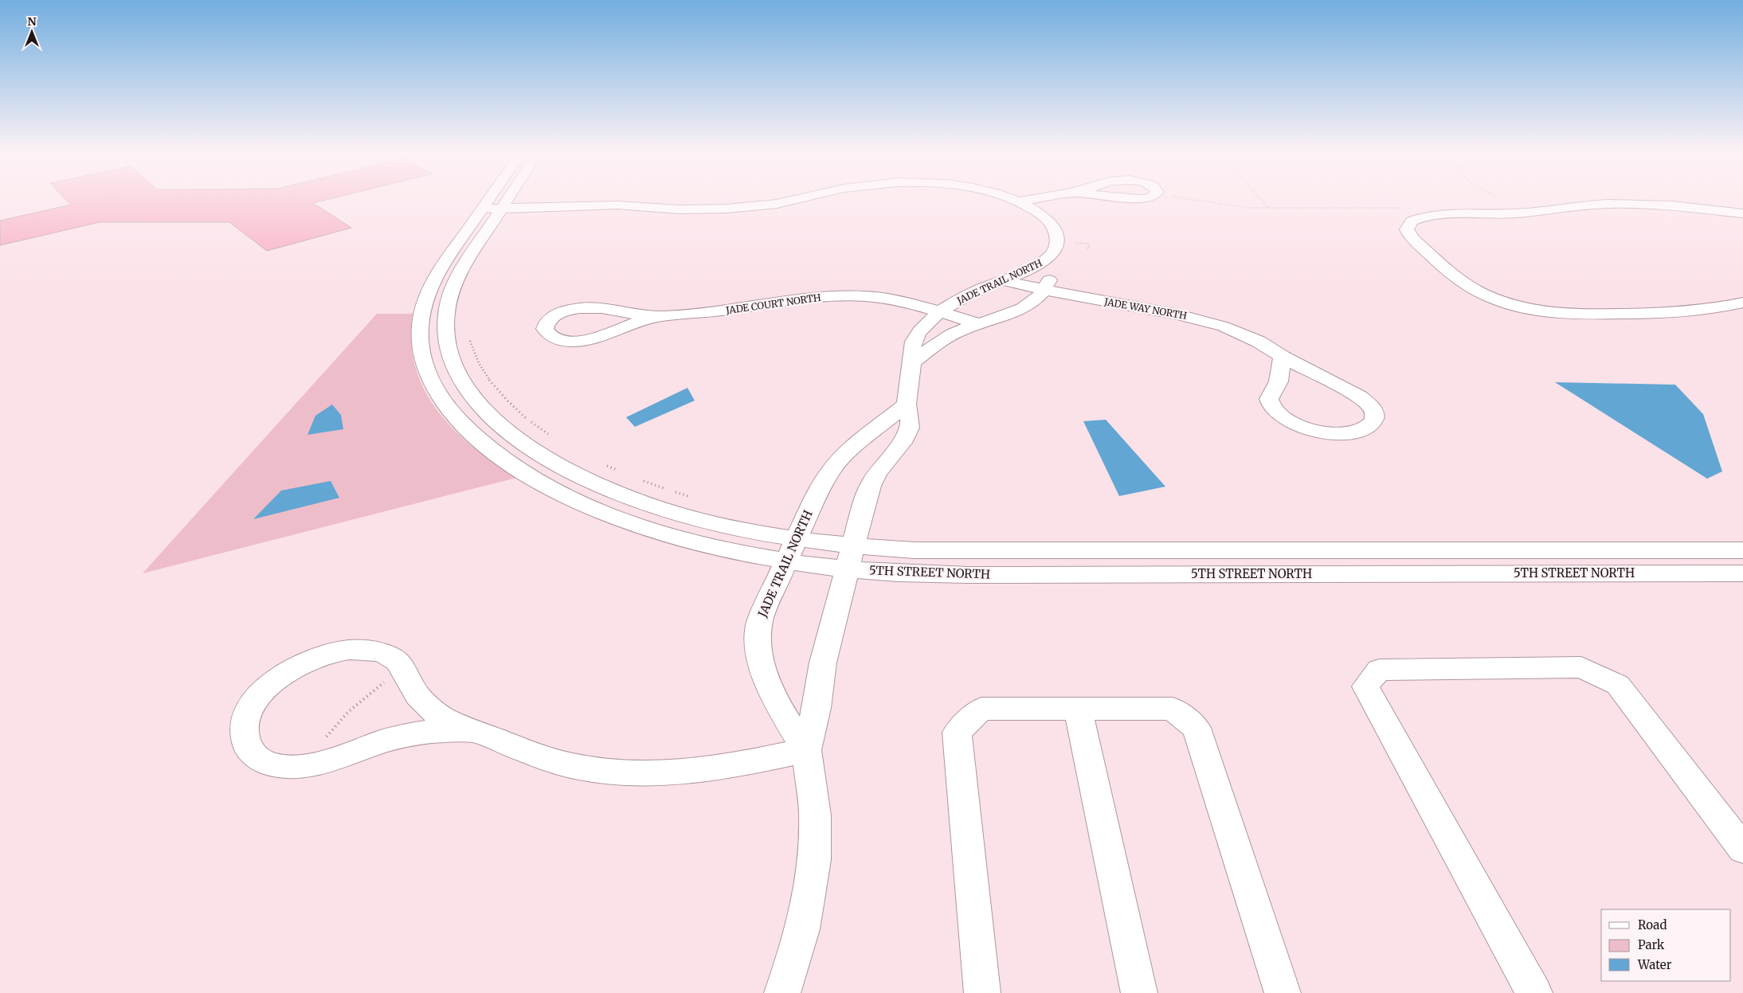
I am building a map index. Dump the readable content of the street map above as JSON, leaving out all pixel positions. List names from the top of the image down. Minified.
{"streets":{"street":["JADE TRAIL NORTH","JADE COURT NORTH","JADE WAY NORTH","5TH STREET NORTH"]},"crossings":[["JADE TRAIL NORTH","JADE COURT NORTH"],["JADE TRAIL NORTH","JADE WAY NORTH"],["JADE TRAIL NORTH","5TH STREET NORTH"]],"legend":["Road","Park","Water"],"north":"top"}
